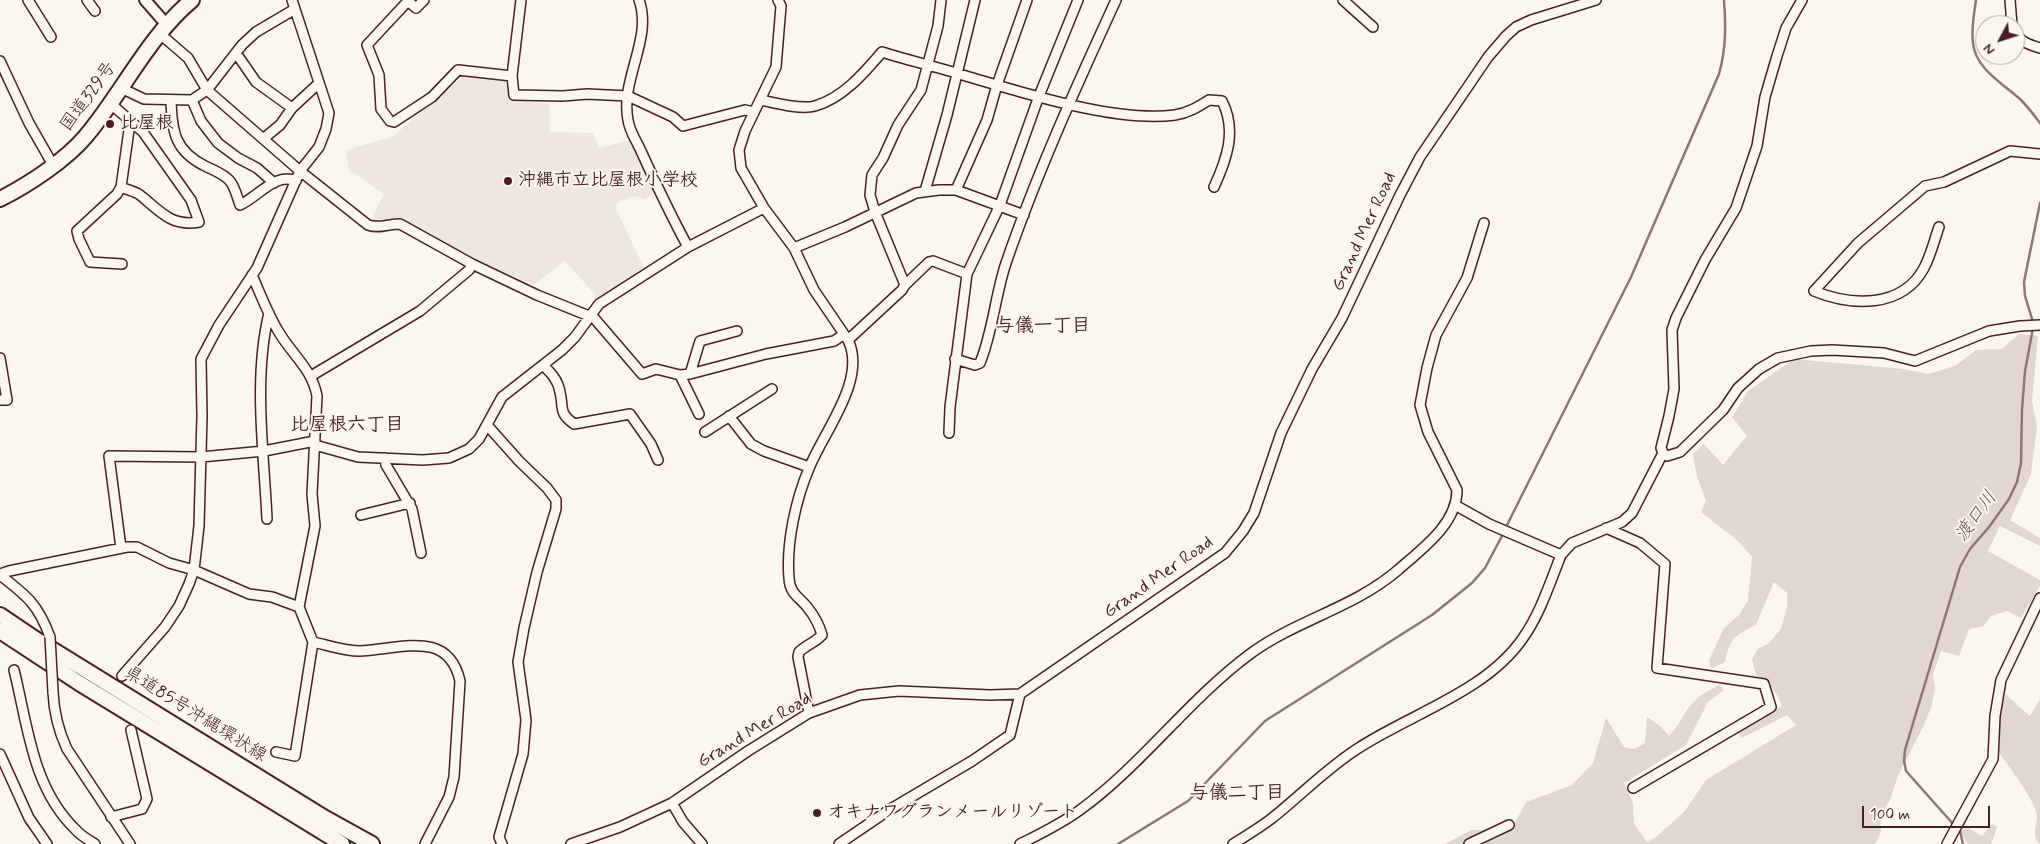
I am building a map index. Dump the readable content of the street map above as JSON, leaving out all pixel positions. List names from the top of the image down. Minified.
{"streets":{"main road":["国道329号","県道85号沖縄環状線"],"street":["Grand Mer Road"]},"districts":["与儀一丁目","比屋根六丁目","与儀二丁目"],"water":["渡口川"],"places":["比屋根","沖縄市立比屋根小学校","オキナワグランメールリゾート"],"scale_bar":"100 m","north":"bottom left"}
